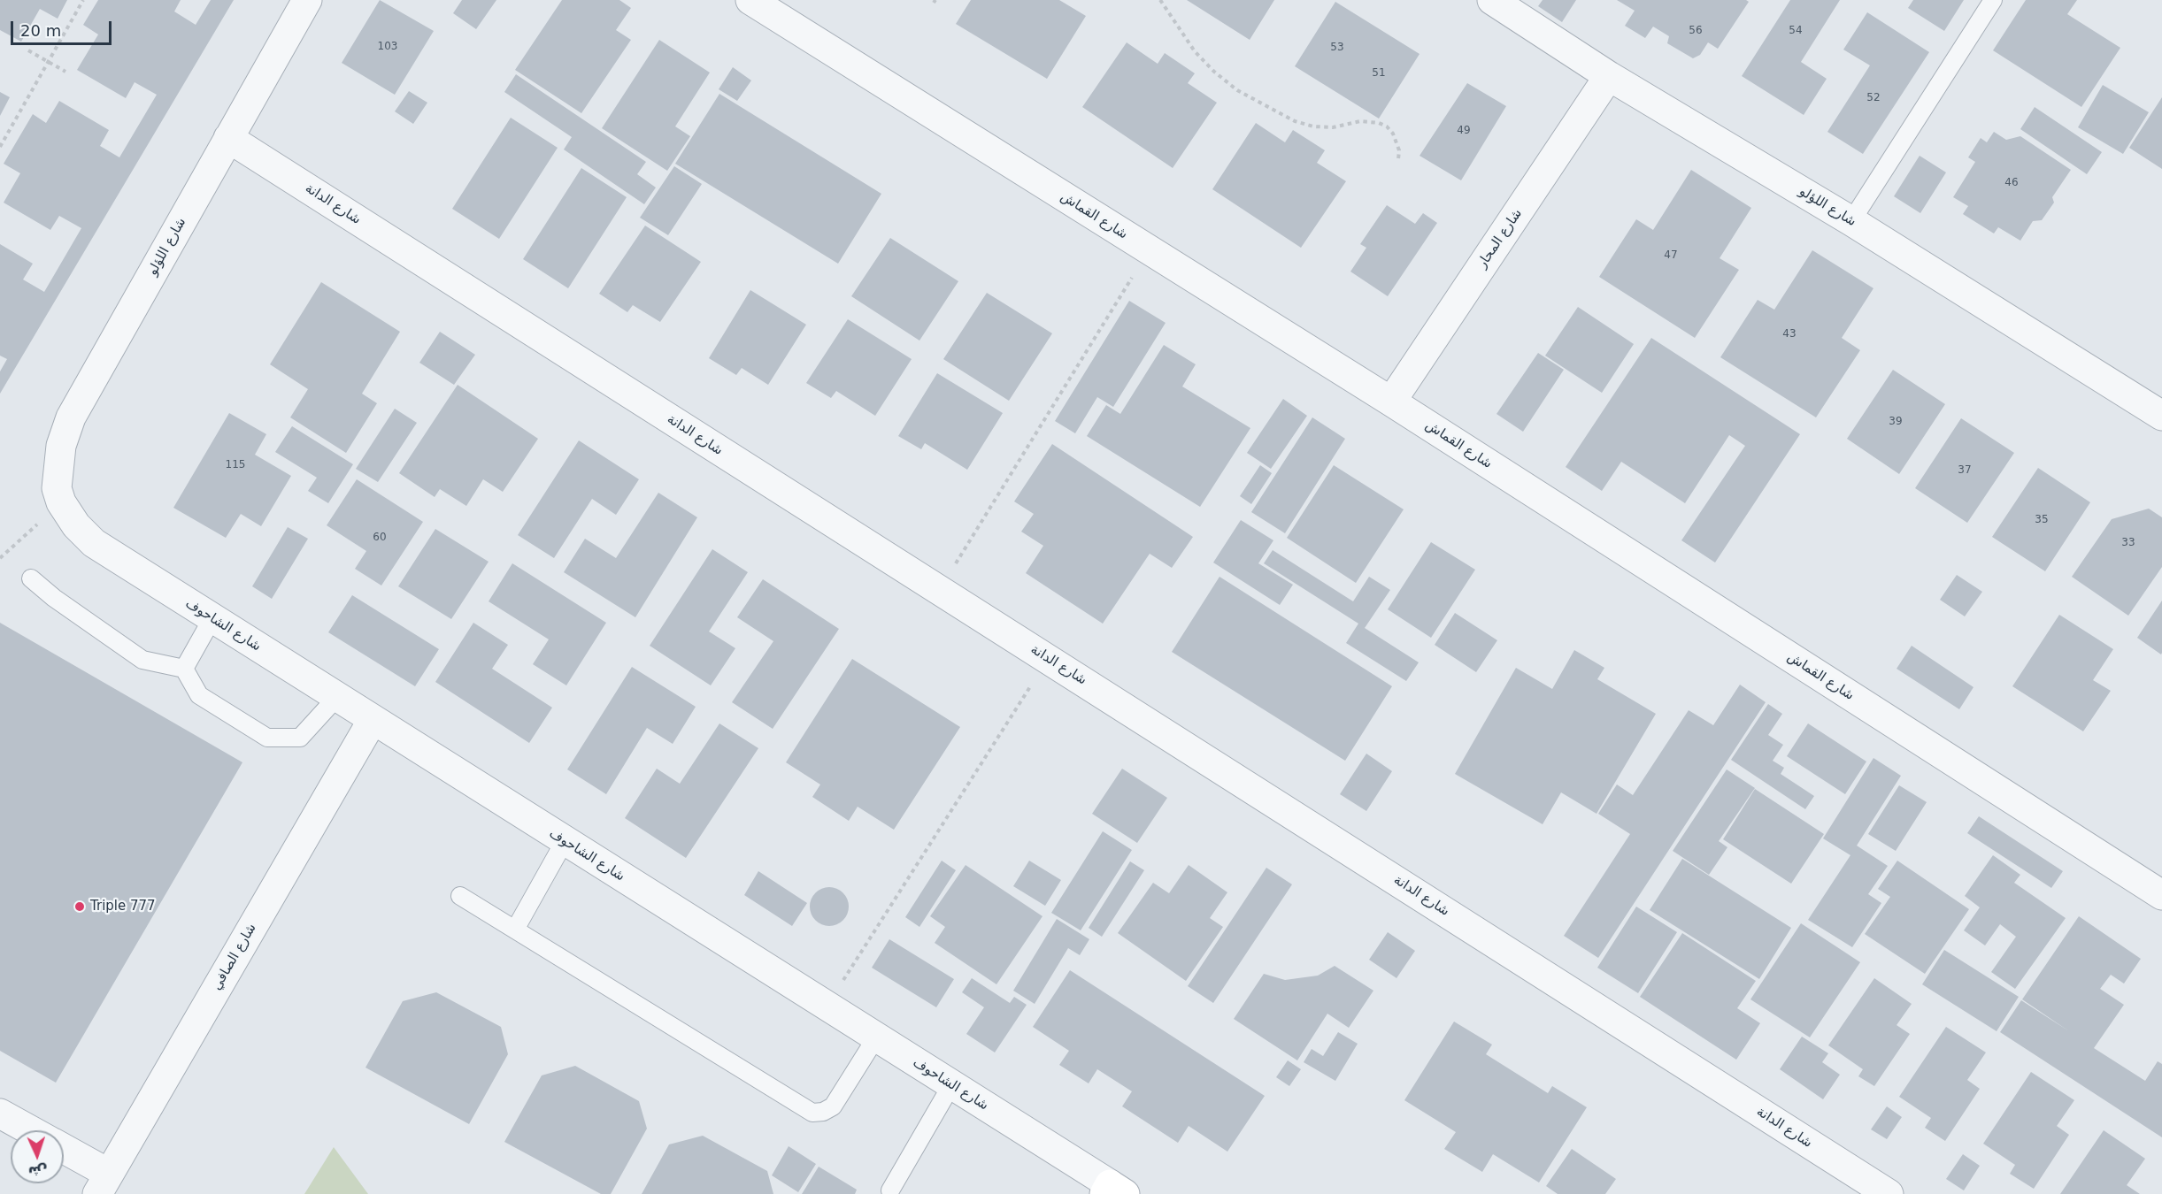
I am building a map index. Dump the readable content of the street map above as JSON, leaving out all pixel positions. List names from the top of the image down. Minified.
{"streets":{"street":["شارع الدانة","شارع اللؤلو","شارع القماش","شارع المحار","شارع الشاحوف","شارع الصافي"]},"crossings":[["شارع الدانة","شارع اللؤلو"],["شارع اللؤلو","شارع المحار"],["شارع اللؤلو","شارع الشاحوف"],["شارع القماش","شارع المحار"],["شارع الشاحوف","شارع الصافي"]],"places":["Triple 777"],"house_numbers":["56","54","103","53","51","52","49","46","47","43","39","115","37","35","60","33"],"scale_bar":"20 m","north":"bottom"}
